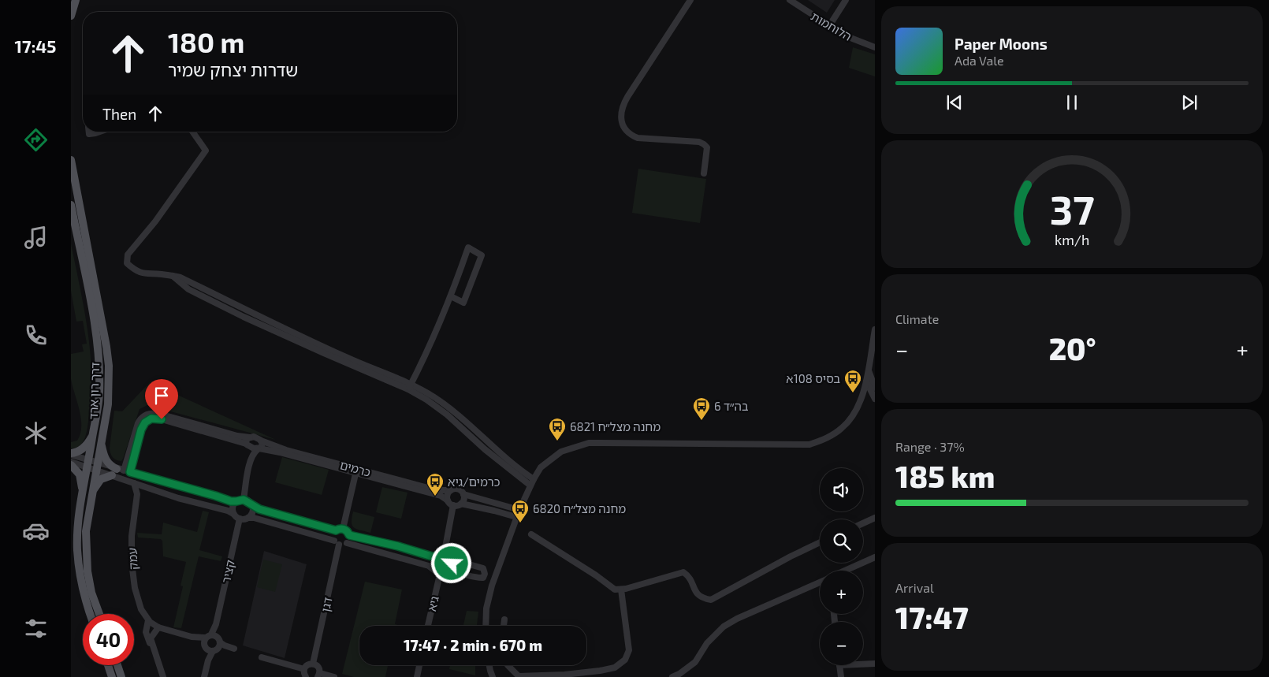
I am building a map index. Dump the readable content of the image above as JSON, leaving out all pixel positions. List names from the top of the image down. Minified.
{"streets":{"main road":["דרך רון ארד"],"street":["הלוחמות","כרמים","עמק","קציר","גיא","דגן"]},"crossings":[["עמק","קציר"]],"places":{"bus stop":["בסיס 108א","בה״ד 6","מחנה מצל״ח 6821","כרמים/גיא","מחנה מצל״ח 6820"]},"page":{"tabs":"17:45","turn":["180 m","שדרות יצחק שמיר"],"song":["Paper Moons","Ada Vale"],"then":"Then","tile":["Climate",["Range · 37%","185 km"],["Arrival","17:47"]],"heat":["−","20°","+"],"map_buttons":["+","−"],"limit":"40","trip":"17:47 · 2 min · 670 m","gauge":["37","km/h"]}}
